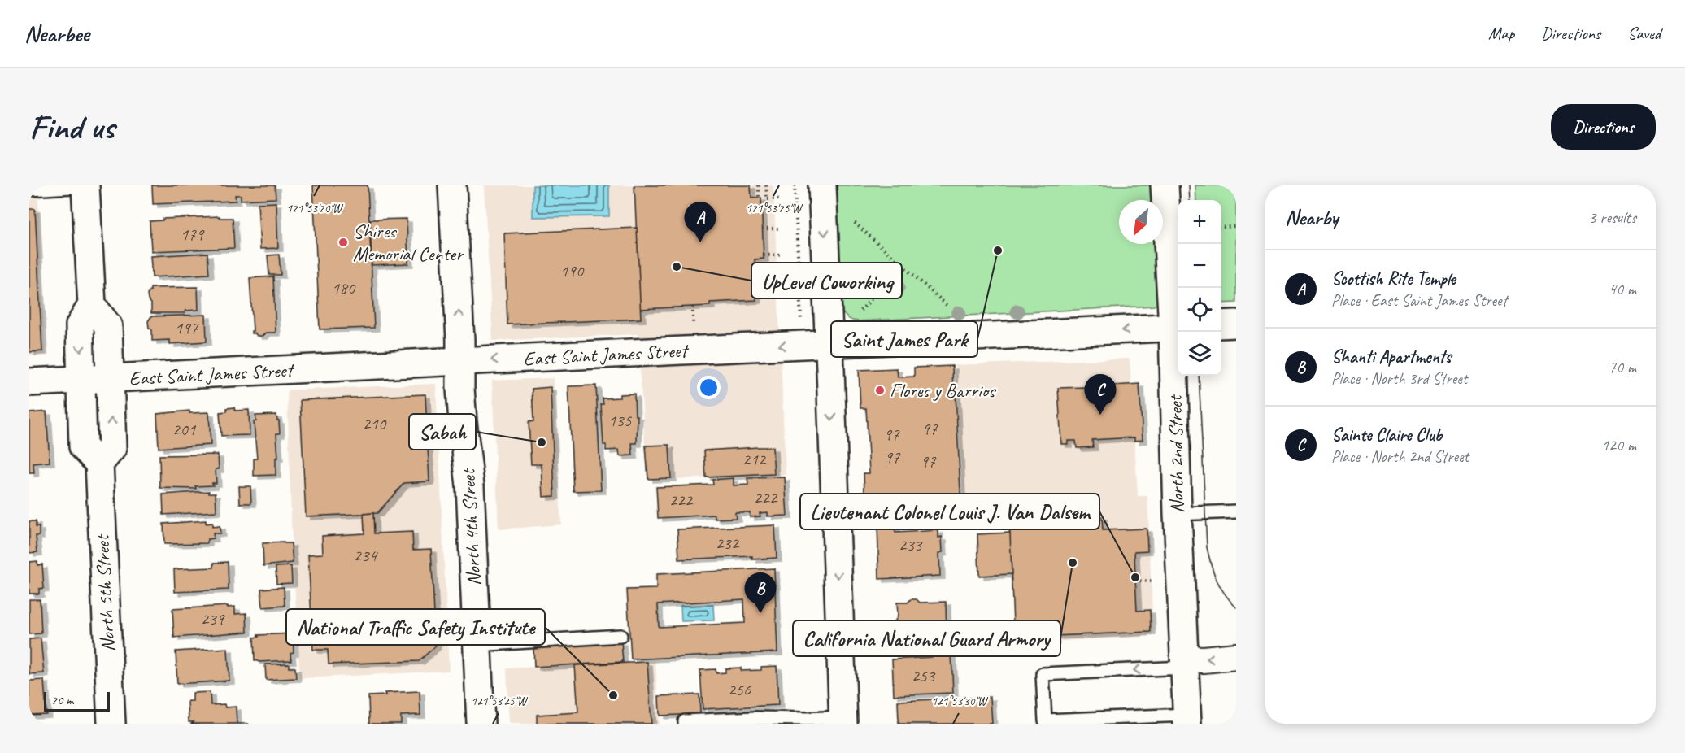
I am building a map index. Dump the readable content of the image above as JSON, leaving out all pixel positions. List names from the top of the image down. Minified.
{"streets":{"main road":["East Saint James Street","North 2nd Street","North 4th Street","North 5th Street"]},"crossings":[["East Saint James Street","North 2nd Street"],["East Saint James Street","North 4th Street"]],"one_way":["East Saint James Street"],"places":["Shires Memorial Center","Saint James Park","UpLevel Coworking","Flores y Barrios","Sabah","California National Guard Armory","Lieutenant Colonel Louis J. Van Dalsem","National Traffic Safety Institute"],"house_numbers":["179","190","180","197","135","210","97","201","97","97","212","97","222","222","232","233","234","239","253","256"],"scale_bar":"20 m","north":"bottom left","page":{"header":"Nearbee","nav":["Map","Directions","Saved"],"buttons":"Directions","title":"Find us","heading":["Nearby","3 results"],"map_buttons":["+","−"],"pins":["A","C","B"],"list":[{"mark":"A","name":"Scottish Rite Temple","note":"Place · East Saint James Street","value":"40 m"},{"mark":"B","name":"Shanti Apartments","note":"Place · North 3rd Street","value":"70 m"},{"mark":"C","name":"Sainte Claire Club","note":"Place · North 2nd Street","value":"120 m"}],"scale":"20 m"},"coordinates":["121°53'20\"W","121°53'25\"W","121°53'30\"W"]}
